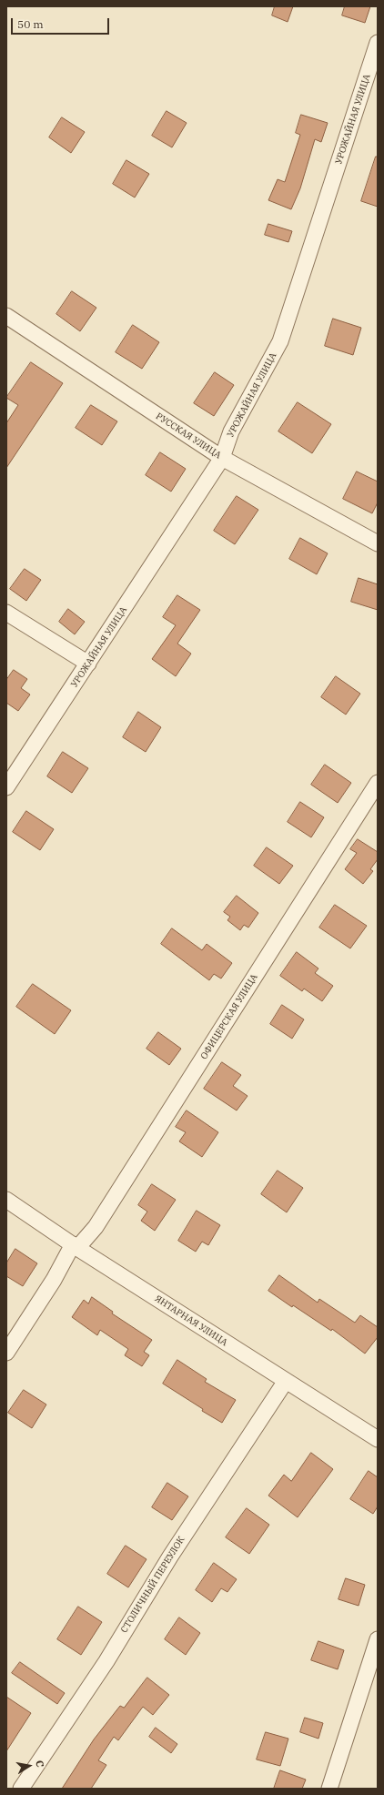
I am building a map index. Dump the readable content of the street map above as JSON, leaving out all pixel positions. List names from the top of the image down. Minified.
{"streets":{"street":["УРОЖАЙНАЯ УЛИЦА","РУССКАЯ УЛИЦА","ОФИЦЕРСКАЯ УЛИЦА","ЯНТАРНАЯ УЛИЦА","СТОЛИЧНЫЙ ПЕРЕУЛОК"]},"crossings":[["УРОЖАЙНАЯ УЛИЦА","РУССКАЯ УЛИЦА"],["ОФИЦЕРСКАЯ УЛИЦА","ЯНТАРНАЯ УЛИЦА"],["ЯНТАРНАЯ УЛИЦА","СТОЛИЧНЫЙ ПЕРЕУЛОК"]],"scale_bar":"50 m","north":"right"}
